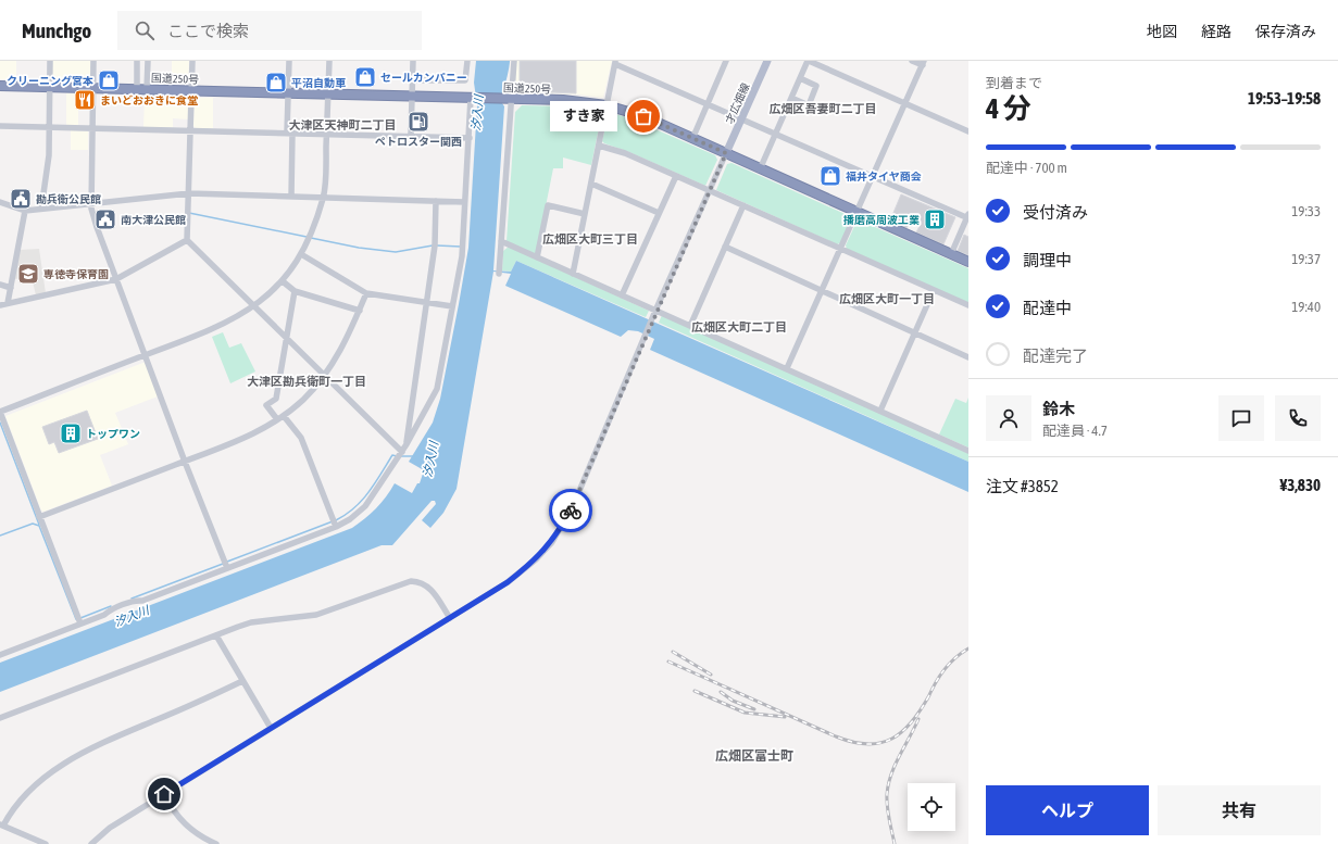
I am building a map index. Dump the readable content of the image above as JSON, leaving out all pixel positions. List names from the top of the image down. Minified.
{"streets":{"highway":["国道250号"],"main road":["才広畑線"]},"crossings":[["国道250号","才広畑線"]],"districts":["広畑区吾妻町二丁目","大津区天神町二丁目","広畑区大町三丁目","広畑区大町一丁目","広畑区大町二丁目","大津区勘兵衛町一丁目","広畑区富士町"],"water":["汐入川"],"places":{"shop":["セールカンパニー","クリーニング宮本","平沼自動車","福井タイヤ商会"],"restaurant":["まいどおおきに食堂"],"other":["すき家"],"fuel station":["ペトロスター関西"],"public building":["勘兵衛公民館","南大津公民館"],"building":["播磨高周波工業","トップワン"],"school or university":["専徳寺保育園"]},"page":{"header":"Munchgo","search":"ここで検索","nav":["地図","経路","保存済み"],"heading":["4 分","到着まで","19:53–19:58"],"panel":["鈴木","配達員 · 4.7","注文 #3852","¥3,830"],"bubble":"すき家","bar":"配達中 · 700 m","list":[["受付済み","19:33"],["調理中","19:37"],["配達中","19:40"],"配達完了"],"buttons":["ヘルプ","共有"]}}
